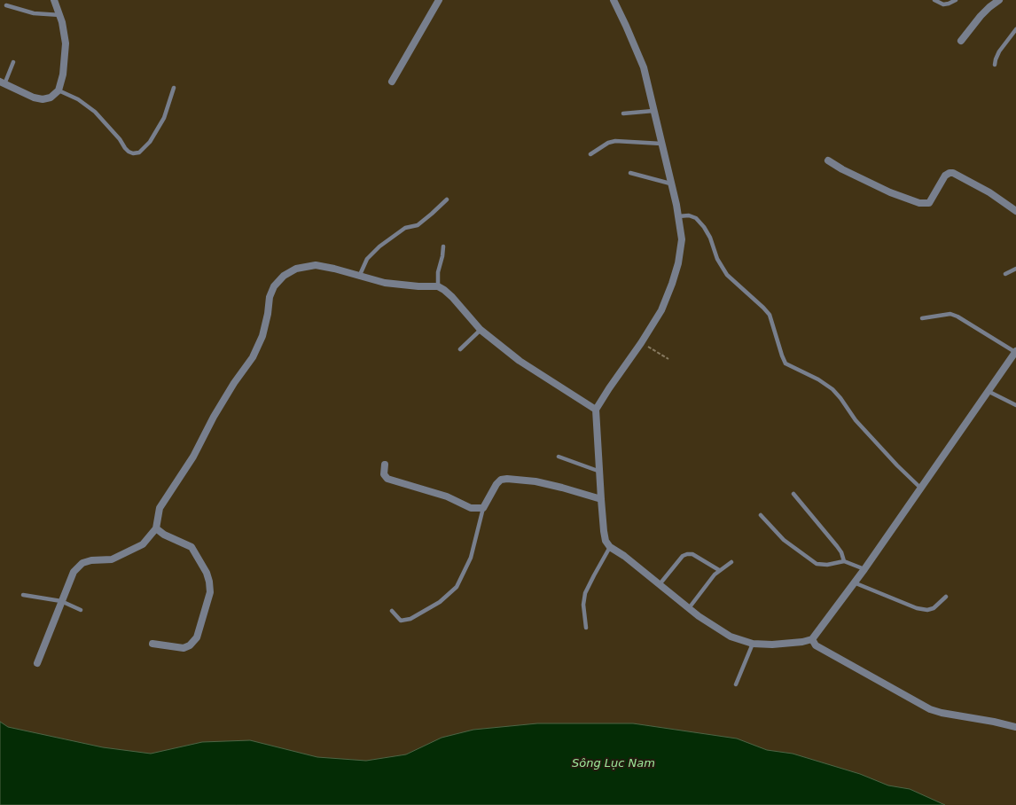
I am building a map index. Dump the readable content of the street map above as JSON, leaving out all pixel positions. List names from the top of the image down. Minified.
{"water":["Sông Lục Nam"]}
